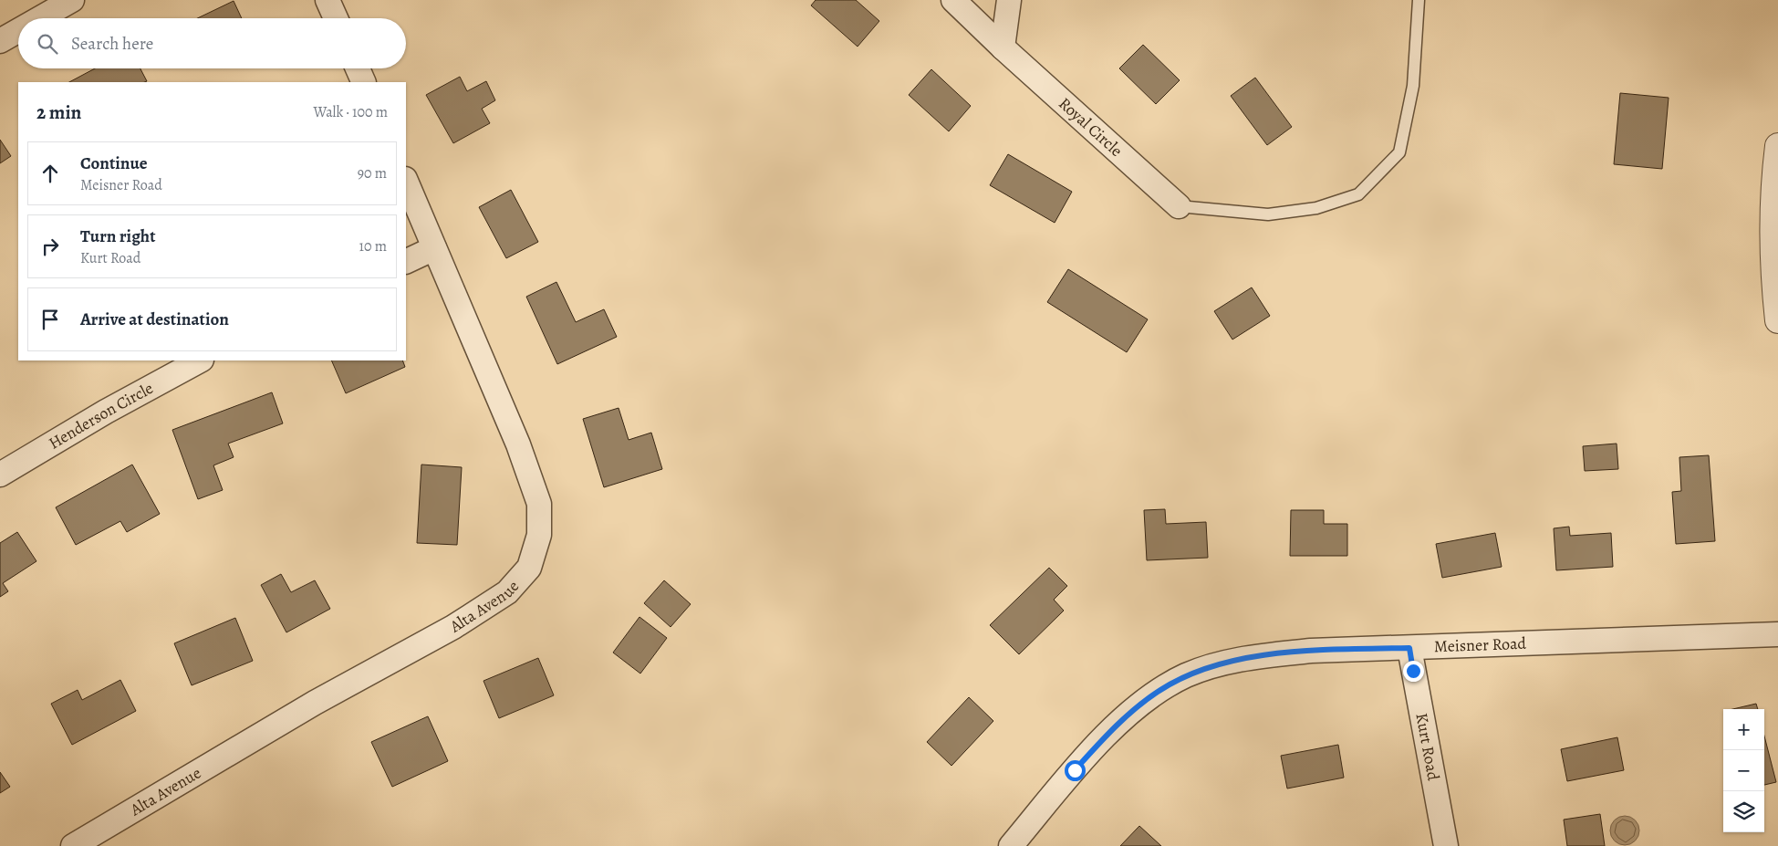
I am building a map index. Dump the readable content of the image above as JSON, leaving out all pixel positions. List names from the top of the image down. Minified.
{"streets":{"street":["Royal Circle","Henderson Circle","Alta Avenue","Meisner Road","Kurt Road"]},"crossings":[["Meisner Road","Kurt Road"]],"page":{"search":"Search here","heading":["2 min","Walk · 100 m"],"list":[["Continue","Meisner Road","90 m"],["Turn right","Kurt Road","10 m"],"Arrive at destination"],"map_buttons":["+","−"]}}
